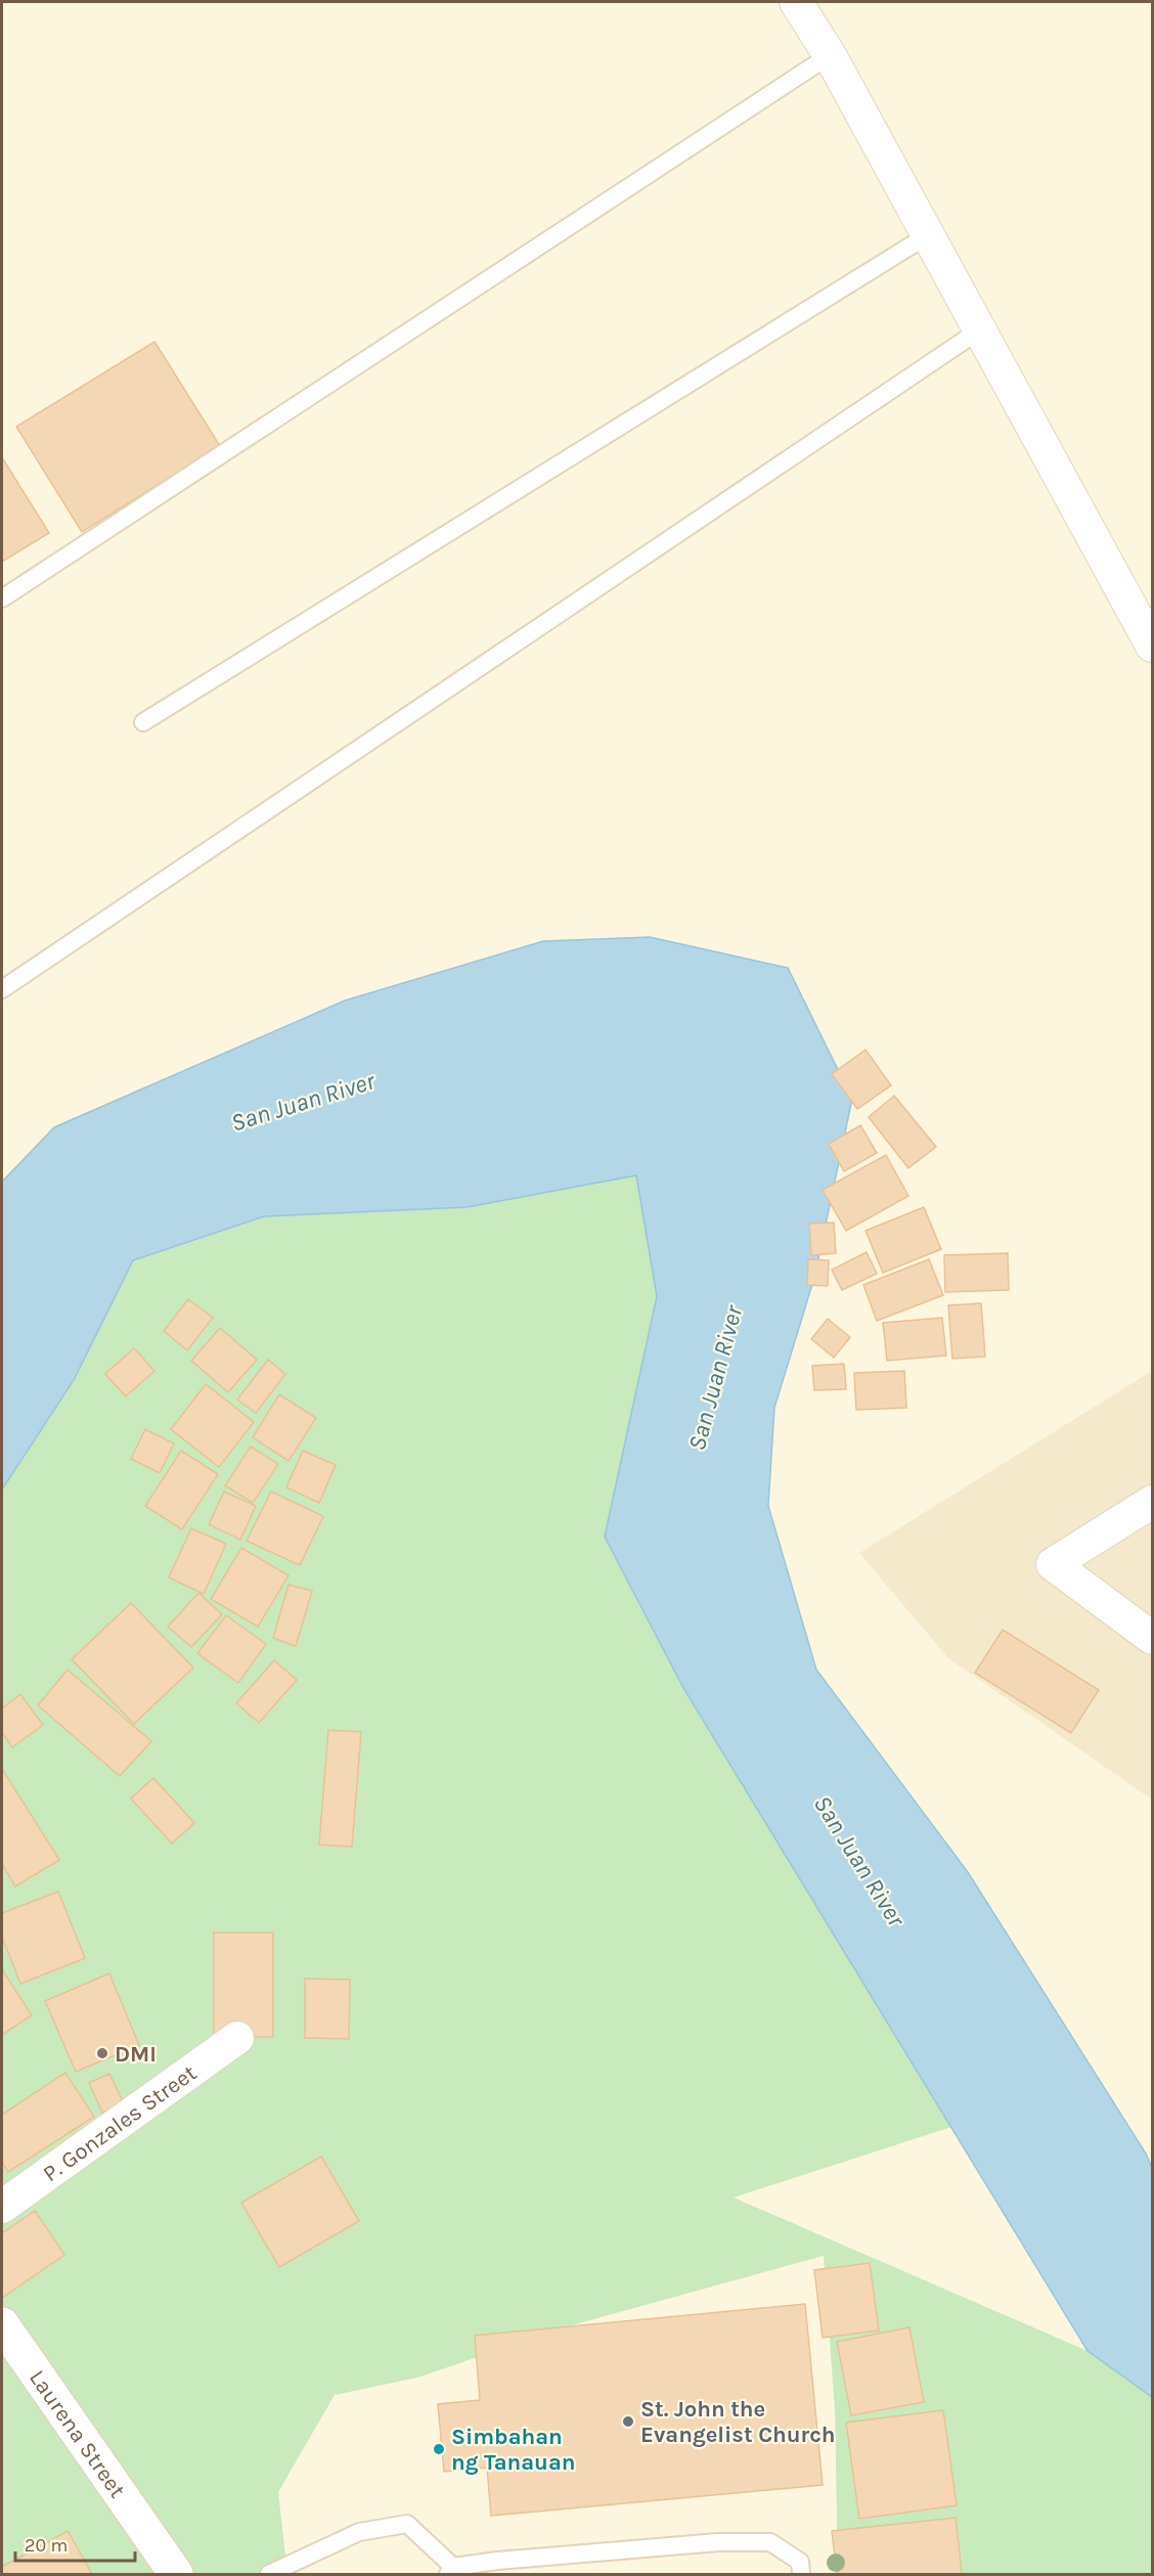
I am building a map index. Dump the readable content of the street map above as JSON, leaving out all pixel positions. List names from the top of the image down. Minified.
{"streets":{"street":["P. Gonzales Street","Laurena Street"]},"water":["San Juan River"],"places":["DMI","St. John the Evangelist Church","Simbahan ng Tanauan"],"scale_bar":"20 m"}
